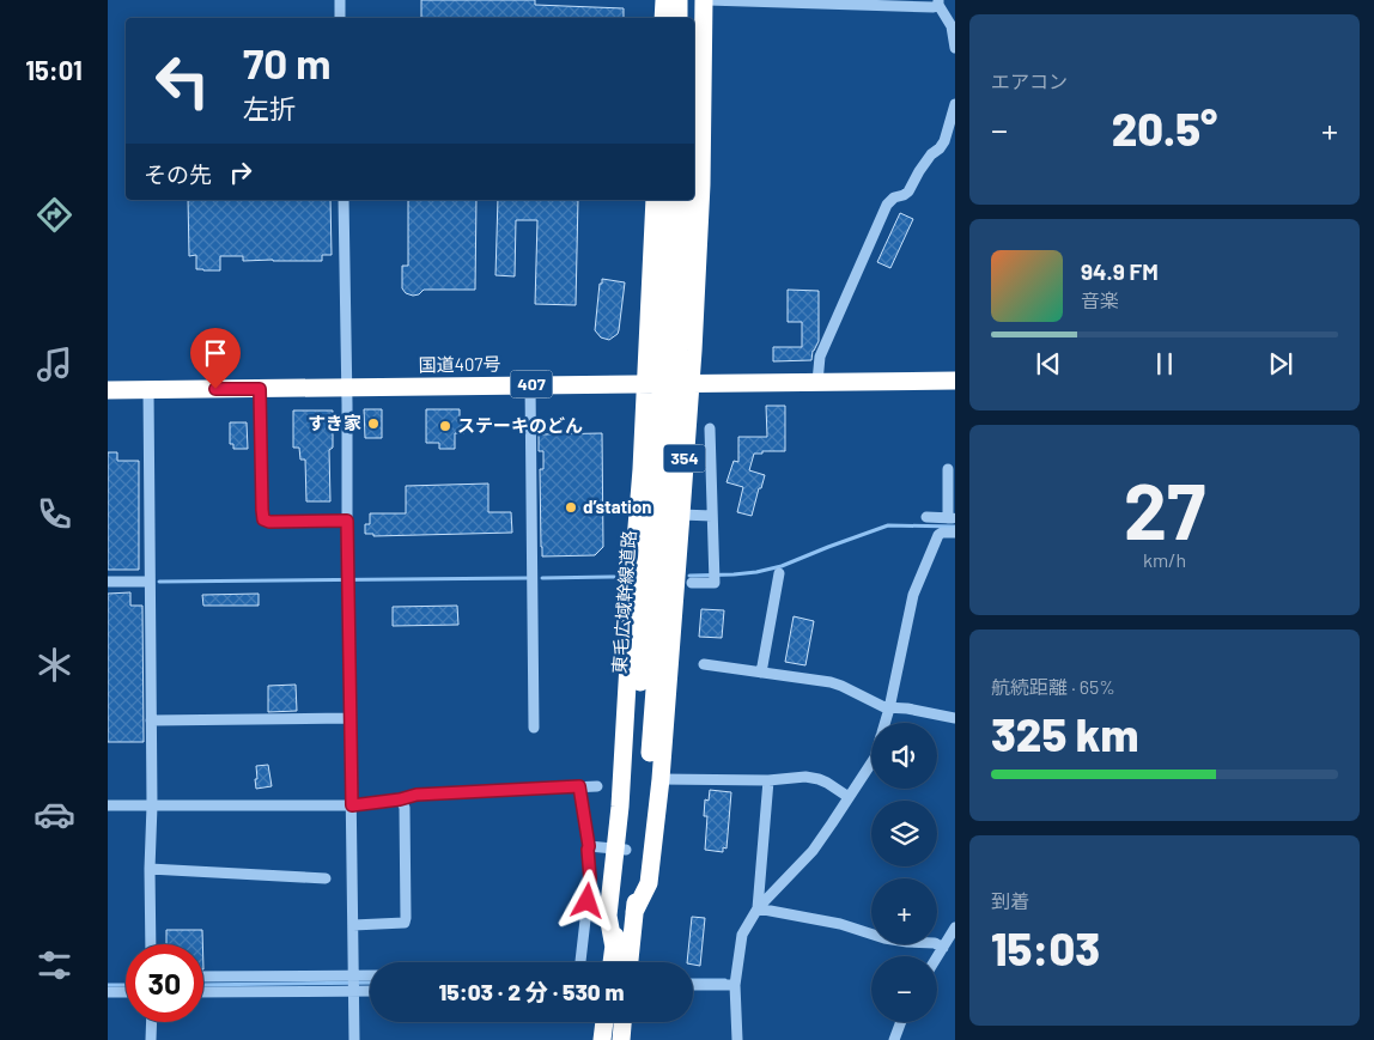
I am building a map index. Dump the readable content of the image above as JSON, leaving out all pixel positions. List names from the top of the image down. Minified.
{"streets":{"highway":["国道407号","407","354","東毛広域幹線道路"]},"crossings":[["国道407号","354"],["354","東毛広域幹線道路"]],"places":["すき家","ステーキのどん","d’station"],"page":{"tabs":"15:01","tile":["エアコン",["27","km/h"],["航続距離 · 65%","325 km"],["到着","15:03"]],"turn":["70 m","左折"],"heat":["−","20.5°","+"],"then":"その先","song":["94.9 FM","音楽"],"map_buttons":["+","−"],"limit":"30","trip":"15:03 · 2 分 · 530 m"}}
